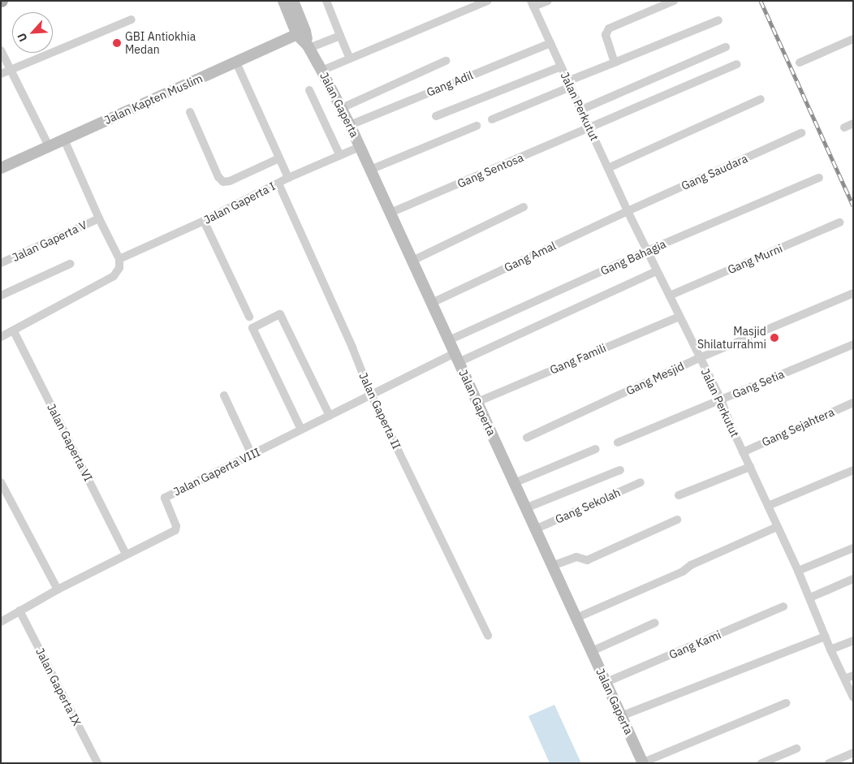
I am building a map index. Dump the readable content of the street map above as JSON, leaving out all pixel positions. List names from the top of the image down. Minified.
{"streets":{"street":["Gang Adil","Jalan Kapten Muslim","Jalan Gaperta","Jalan Perkutut","Gang Sentosa","Gang Saudara","Jalan Gaperta I","Jalan Gaperta V","Gang Amal","Gang Bahagia","Gang Murni","Gang Famili","Gang Mesjid","Gang Setia","Jalan Gaperta II","Gang Sejahtera","Jalan Gaperta VI","Jalan Gaperta VIII","Gang Sekolah","Gang Kami","Jalan Gaperta IX"]},"crossings":[["Gang Adil","Jalan Gaperta"],["Gang Adil","Jalan Perkutut"],["Jalan Kapten Muslim","Jalan Gaperta"],["Jalan Gaperta","Gang Sentosa"],["Jalan Gaperta","Jalan Gaperta I"],["Jalan Gaperta","Gang Amal"],["Jalan Gaperta","Gang Bahagia"],["Jalan Gaperta","Gang Famili"],["Jalan Gaperta","Jalan Gaperta VIII"],["Jalan Gaperta","Gang Sekolah"],["Jalan Gaperta","Gang Kami"],["Jalan Perkutut","Gang Sentosa"],["Jalan Perkutut","Gang Saudara"],["Jalan Perkutut","Gang Amal"],["Jalan Perkutut","Gang Bahagia"],["Jalan Perkutut","Gang Murni"],["Jalan Perkutut","Gang Famili"],["Jalan Perkutut","Gang Mesjid"],["Jalan Perkutut","Gang Setia"],["Jalan Perkutut","Gang Sejahtera"],["Jalan Perkutut","Jalan Gaperta VIII"],["Gang Saudara","Gang Amal"],["Jalan Gaperta I","Jalan Gaperta II"],["Jalan Gaperta II","Jalan Gaperta VIII"],["Jalan Gaperta VI","Jalan Gaperta VIII"],["Jalan Gaperta VIII","Jalan Gaperta IX"]],"places":["GBI Antiokhia Medan","Masjid Shilaturrahmi"],"north":"bottom left"}
